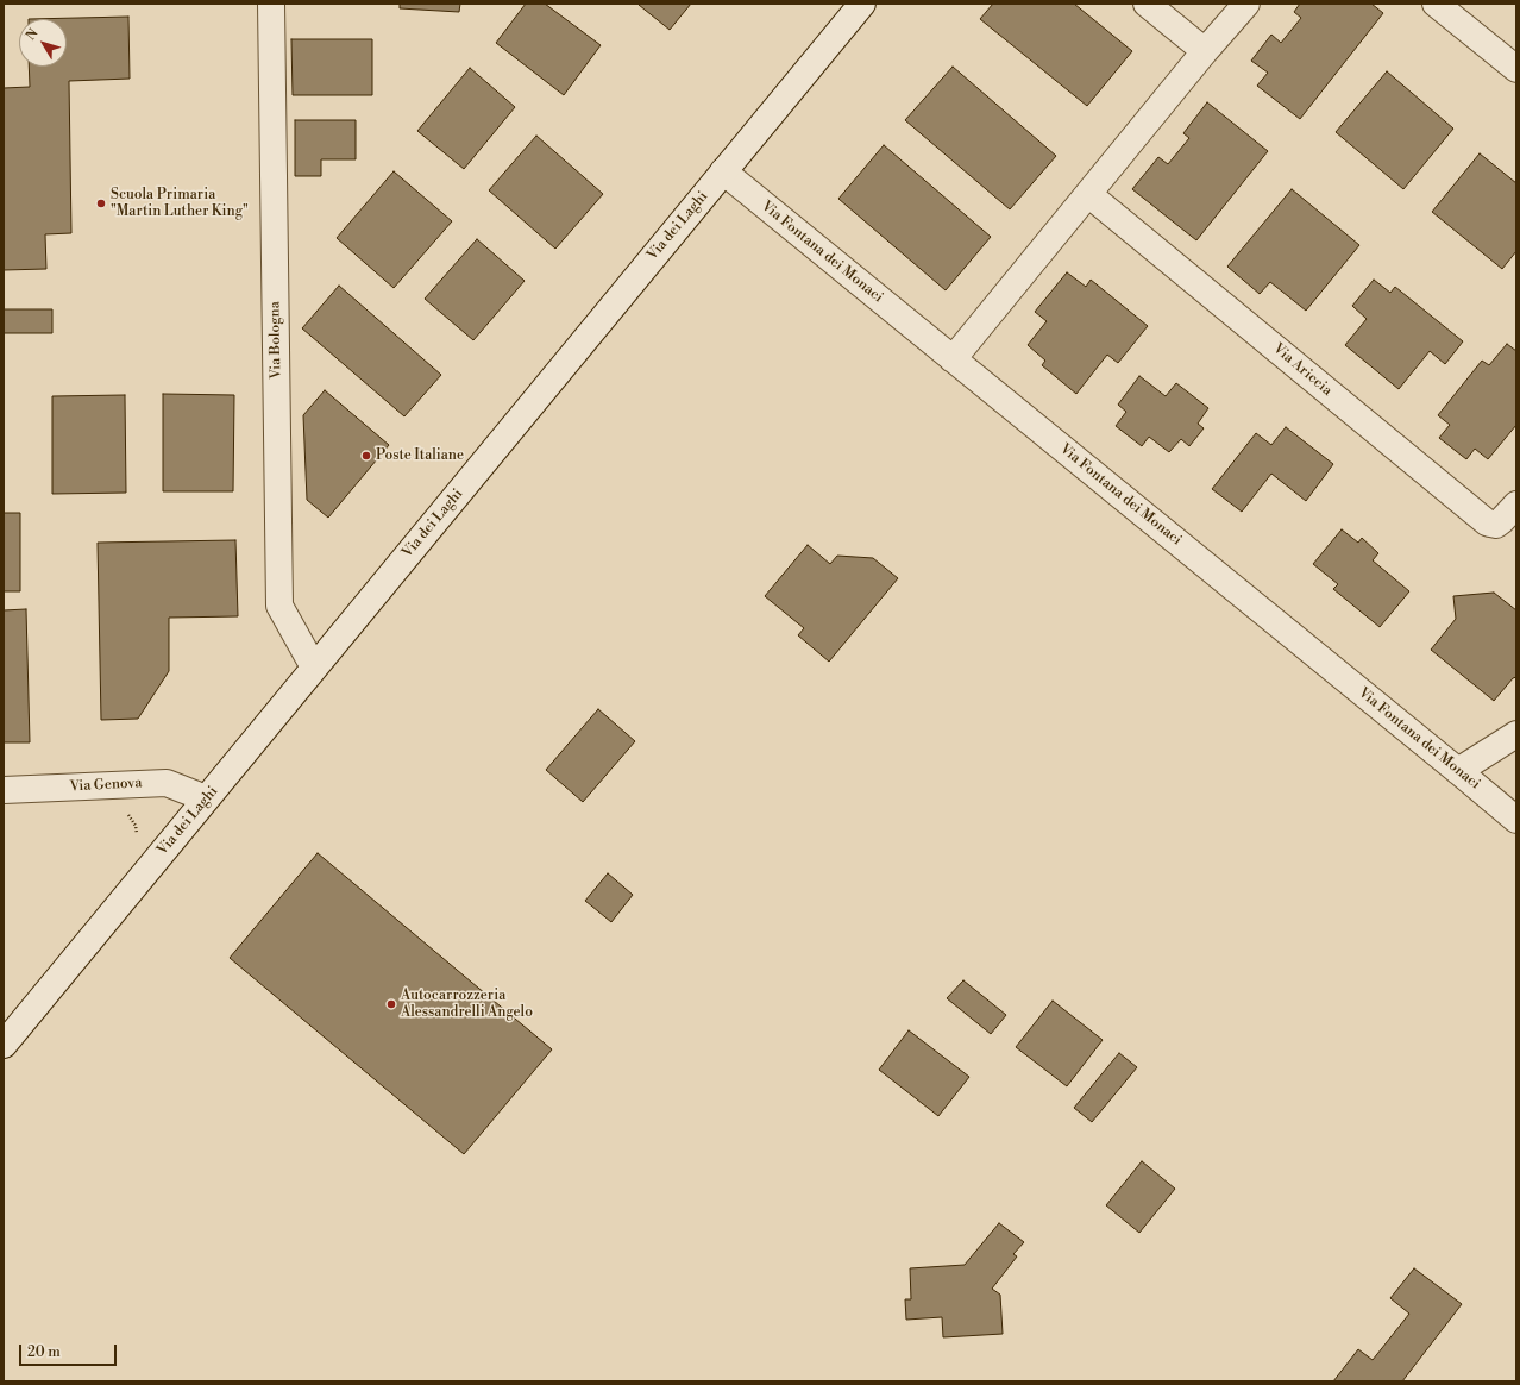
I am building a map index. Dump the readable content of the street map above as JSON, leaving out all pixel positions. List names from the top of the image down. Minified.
{"streets":{"street":["Via dei Laghi","Via Fontana dei Monaci","Via Bologna","Via Ariccia","Via Genova"]},"crossings":[["Via dei Laghi","Via Fontana dei Monaci"],["Via dei Laghi","Via Bologna"],["Via dei Laghi","Via Genova"]],"places":["Scuola Primaria \"Martin Luther King\"","Poste Italiane","Autocarrozzeria Alessandrelli Angelo"],"scale_bar":"20 m","north":"top left"}
